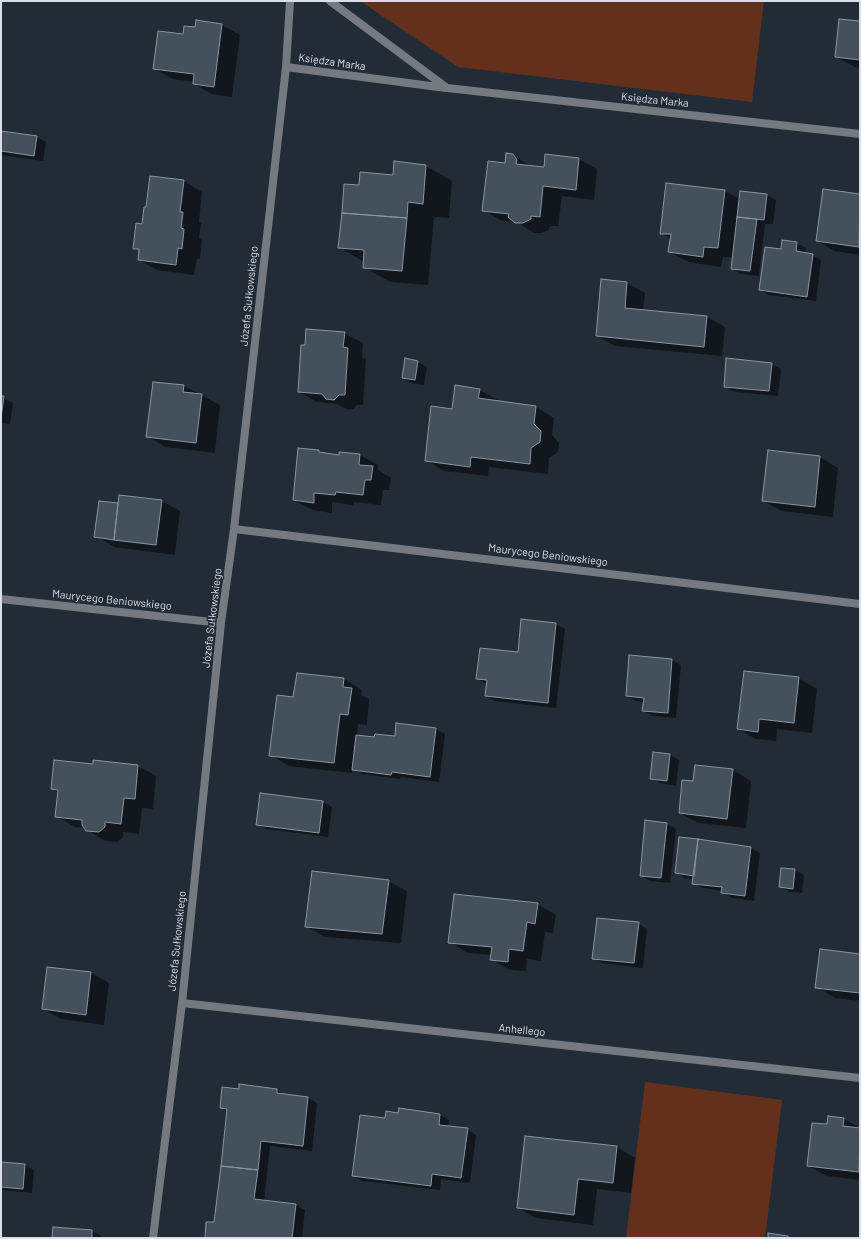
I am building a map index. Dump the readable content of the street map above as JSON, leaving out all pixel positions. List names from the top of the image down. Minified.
{"streets":{"street":["Księdza Marka","Józefa Sułkowskiego","Maurycego Beniowskiego","Anhellego"]},"crossings":[["Księdza Marka","Józefa Sułkowskiego"],["Józefa Sułkowskiego","Maurycego Beniowskiego"],["Józefa Sułkowskiego","Anhellego"]]}
